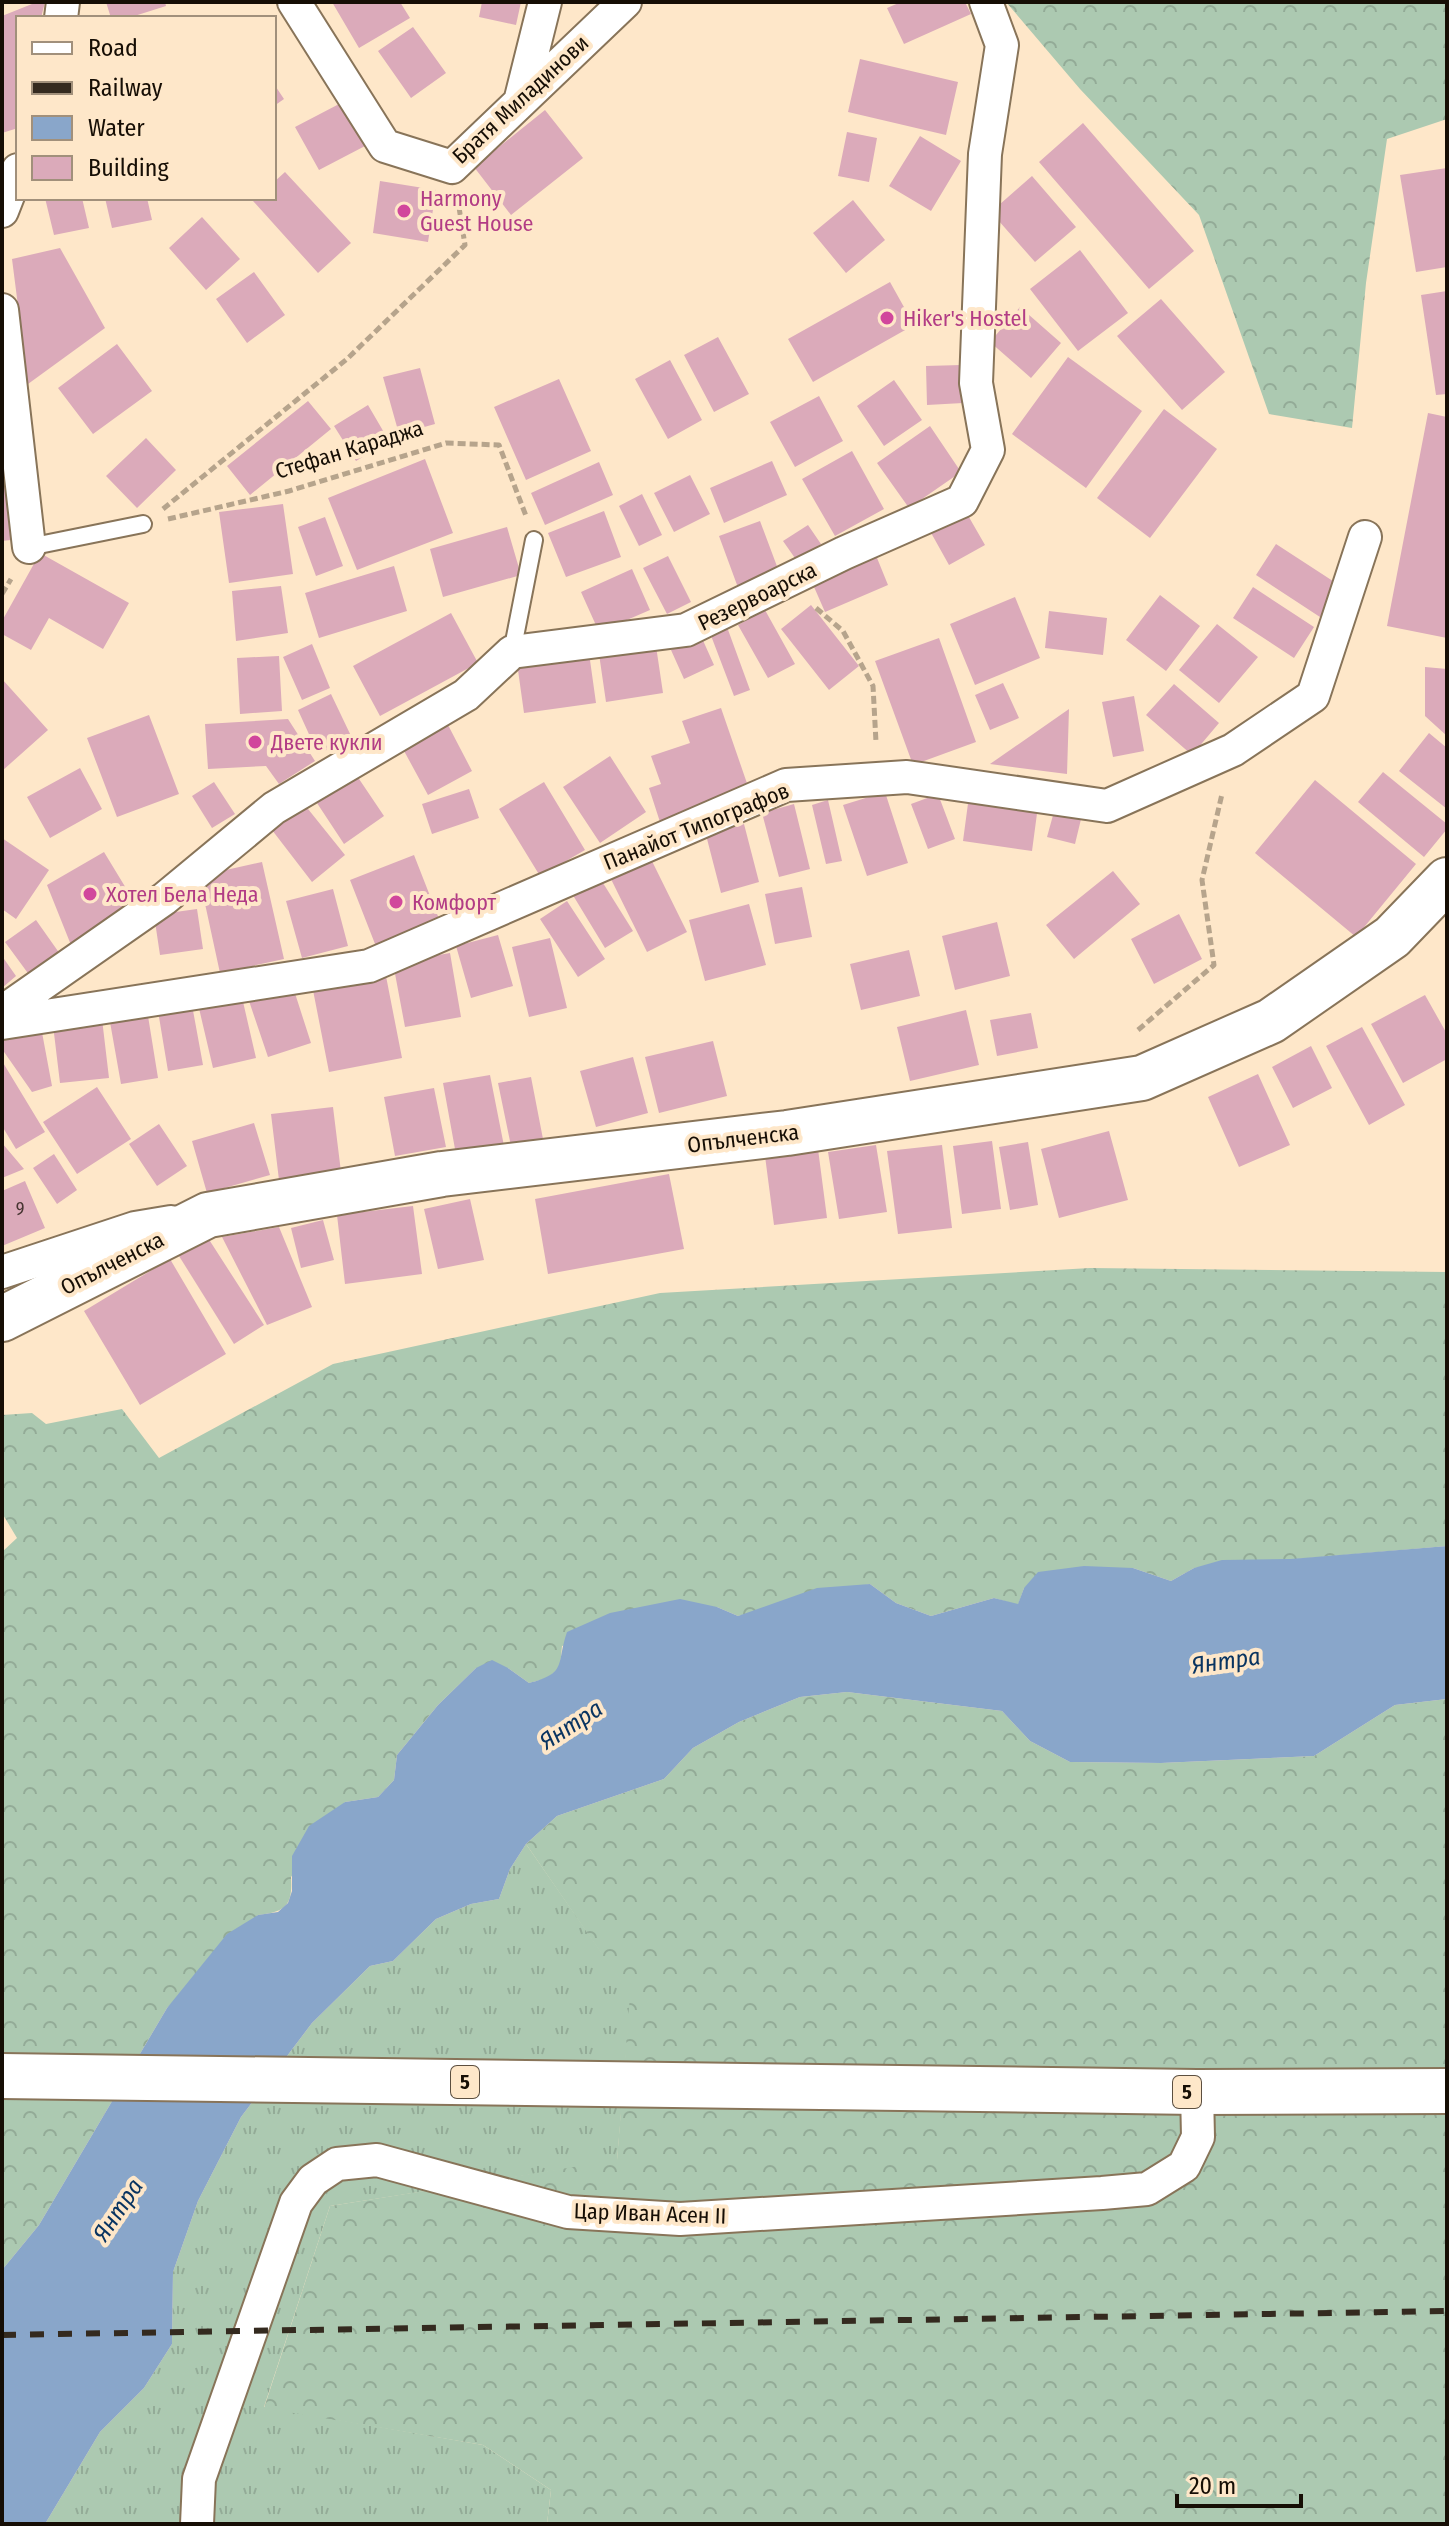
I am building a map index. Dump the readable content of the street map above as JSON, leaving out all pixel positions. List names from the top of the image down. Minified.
{"streets":{"street":["Братя Миладинови","Резервоарска","Панайот Типографов","Опълченска","5","Цар Иван Асен II"],"path":["Стефан Караджа"]},"crossings":[["5","Цар Иван Асен II"]],"water":["Янтра"],"places":["Harmony Guest House","Hiker's Hostel","Двете кукли","Xотел Бела Неда","Комфорт"],"house_numbers":["9"],"legend":["Road","Railway","Water","Building"],"scale_bar":"20 m"}
